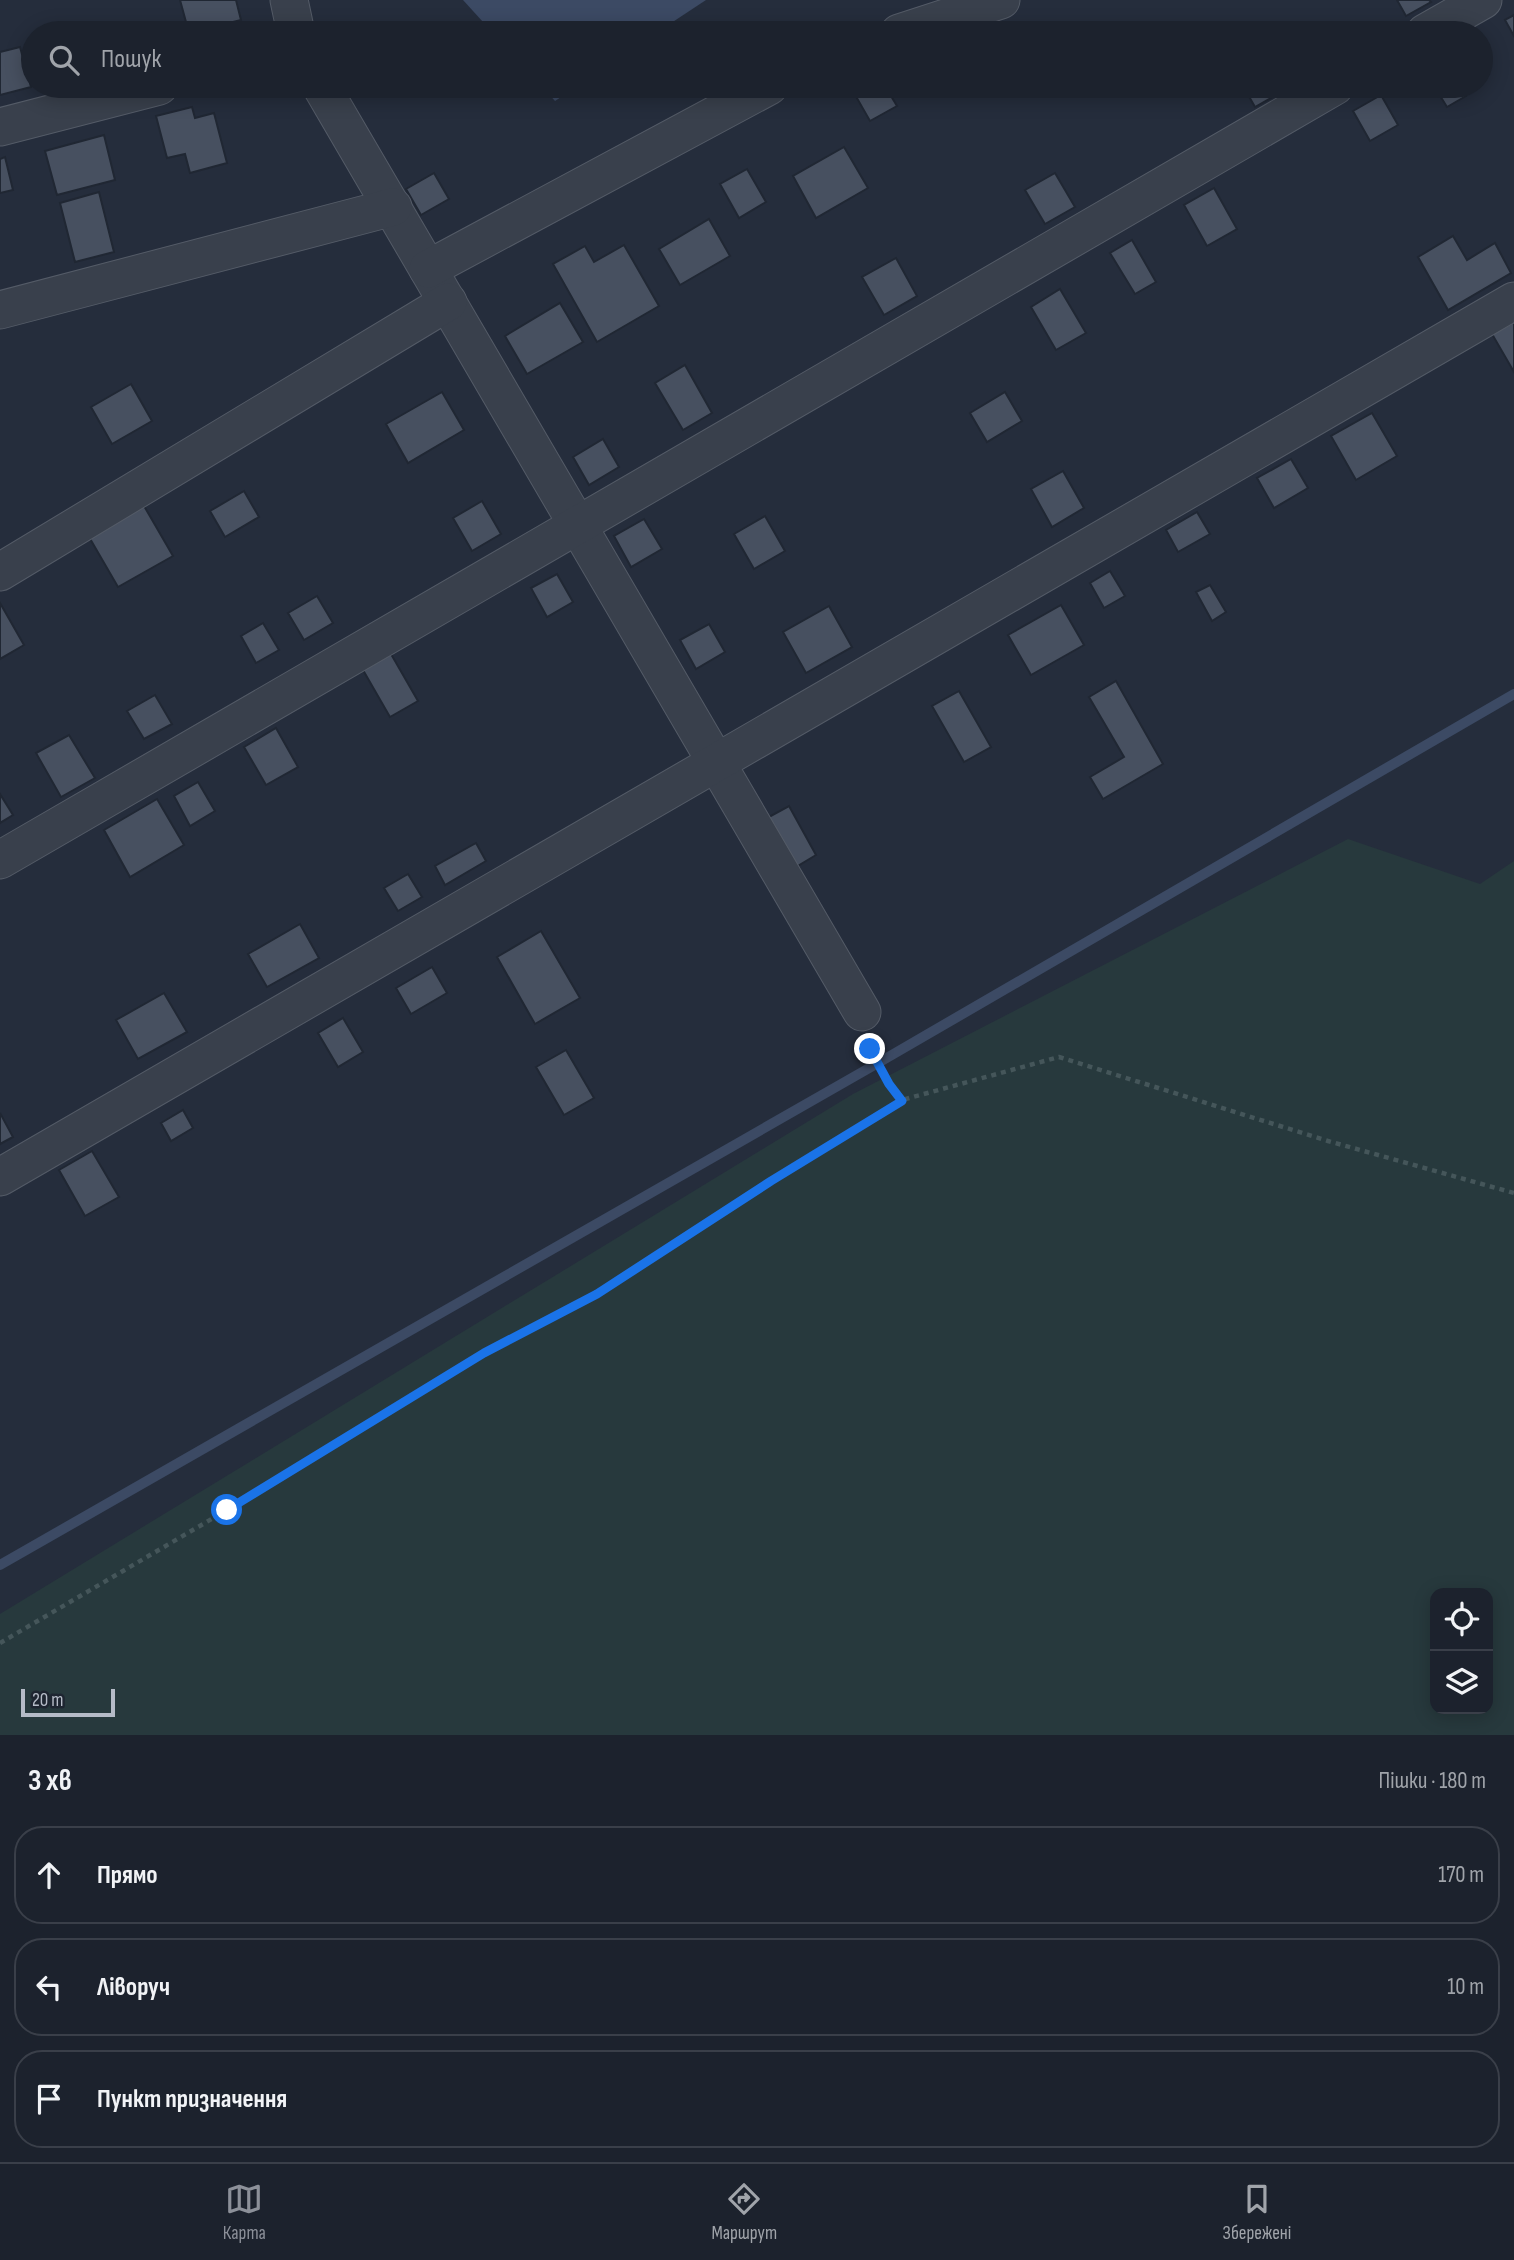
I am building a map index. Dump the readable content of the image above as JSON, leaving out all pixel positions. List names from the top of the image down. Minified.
{"scale_bar":"20 m","page":{"search":"Пошук","scale":"20 m","heading":["3 хв","Пішки · 180 m"],"list":[["Прямо","170 m"],["Ліворуч","10 m"],"Пункт призначення"],"nav":["Карта","Маршрут","Збережені"]}}
